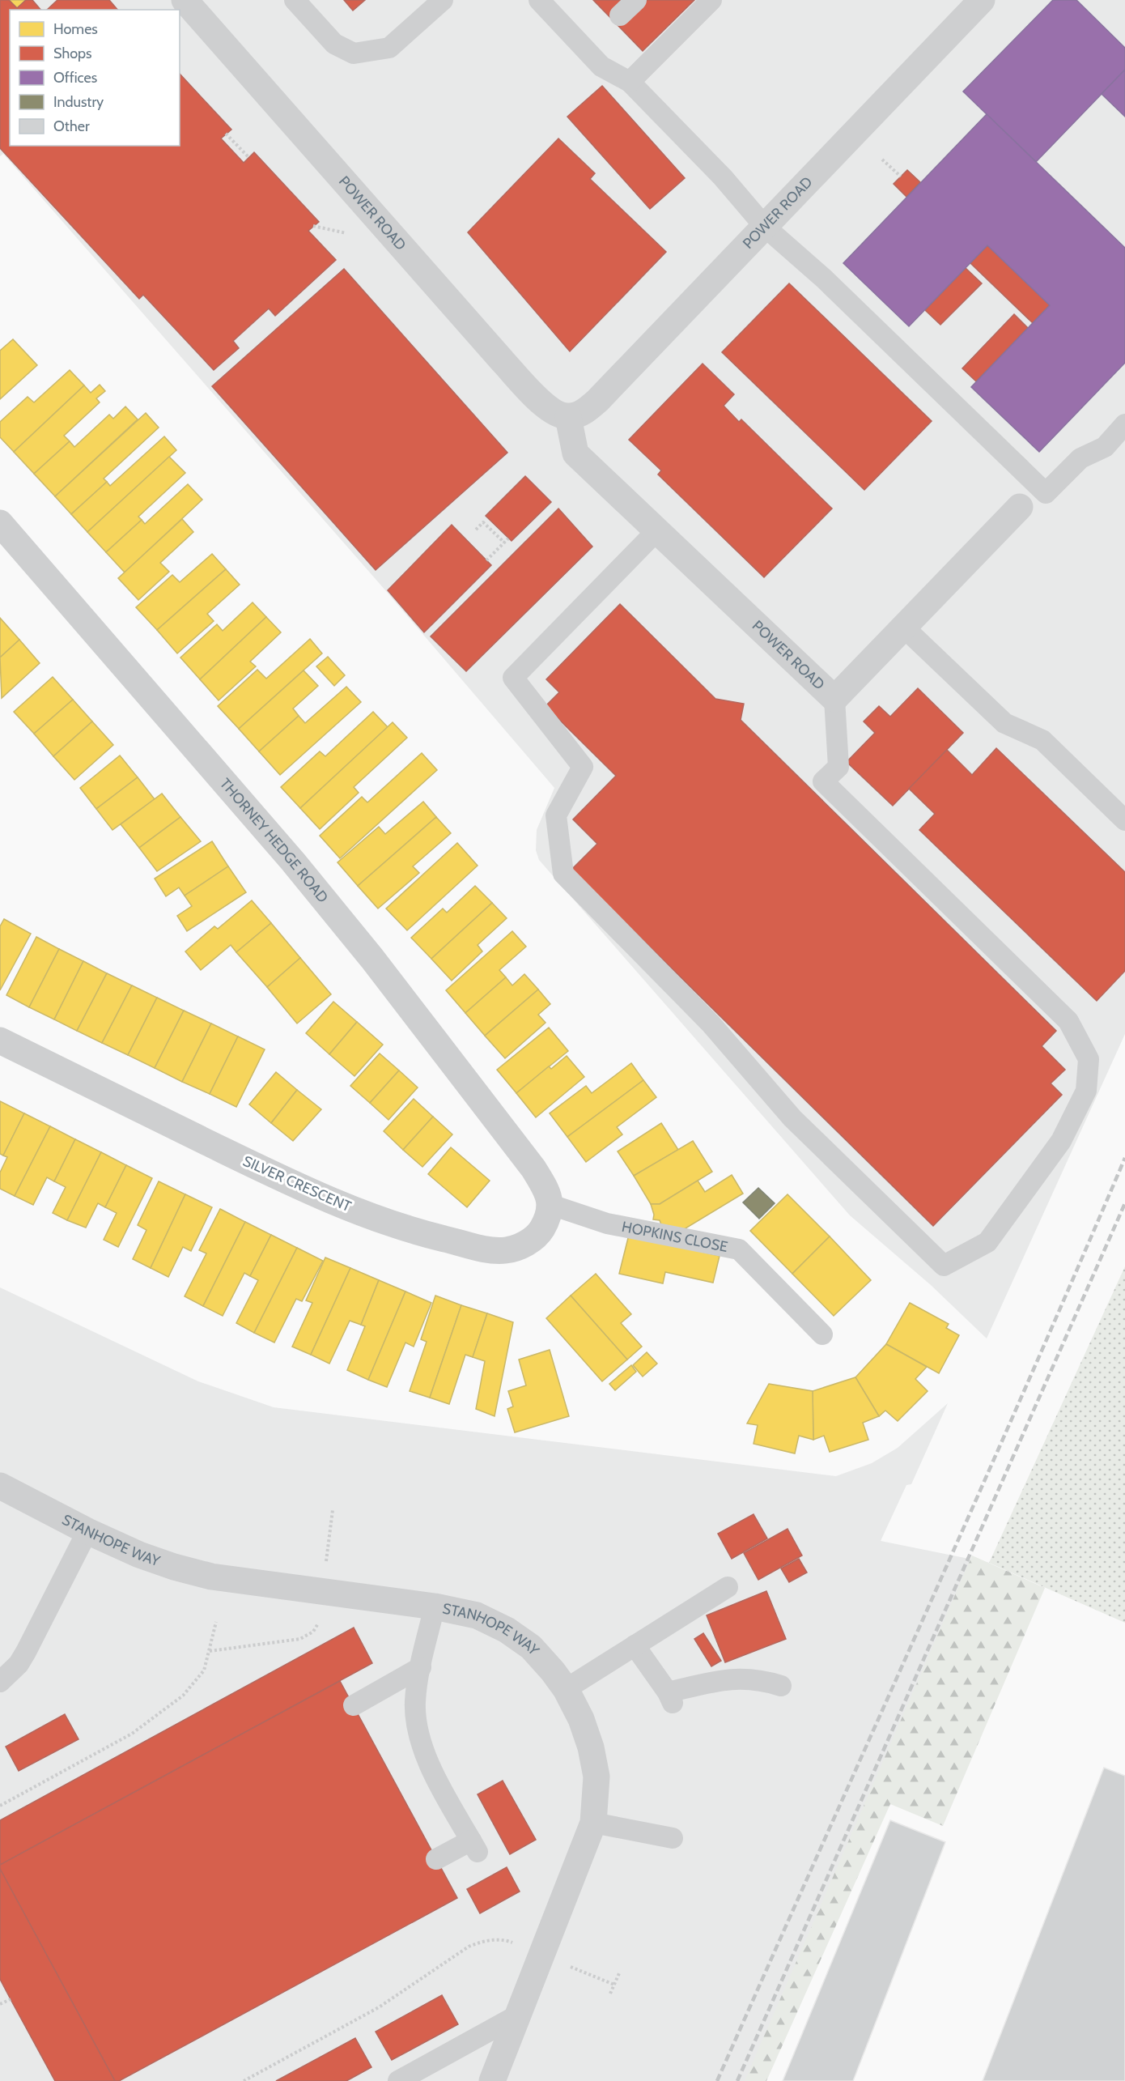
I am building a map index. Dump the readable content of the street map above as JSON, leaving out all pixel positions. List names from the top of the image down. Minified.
{"streets":{"street":["POWER ROAD","THORNEY HEDGE ROAD","SILVER CRESCENT","STANHOPE WAY"],"lane":["HOPKINS CLOSE"]},"crossings":[["THORNEY HEDGE ROAD","SILVER CRESCENT"],["THORNEY HEDGE ROAD","HOPKINS CLOSE"],["SILVER CRESCENT","HOPKINS CLOSE"]],"legend":["Homes","Shops","Offices","Industry","Other"]}
